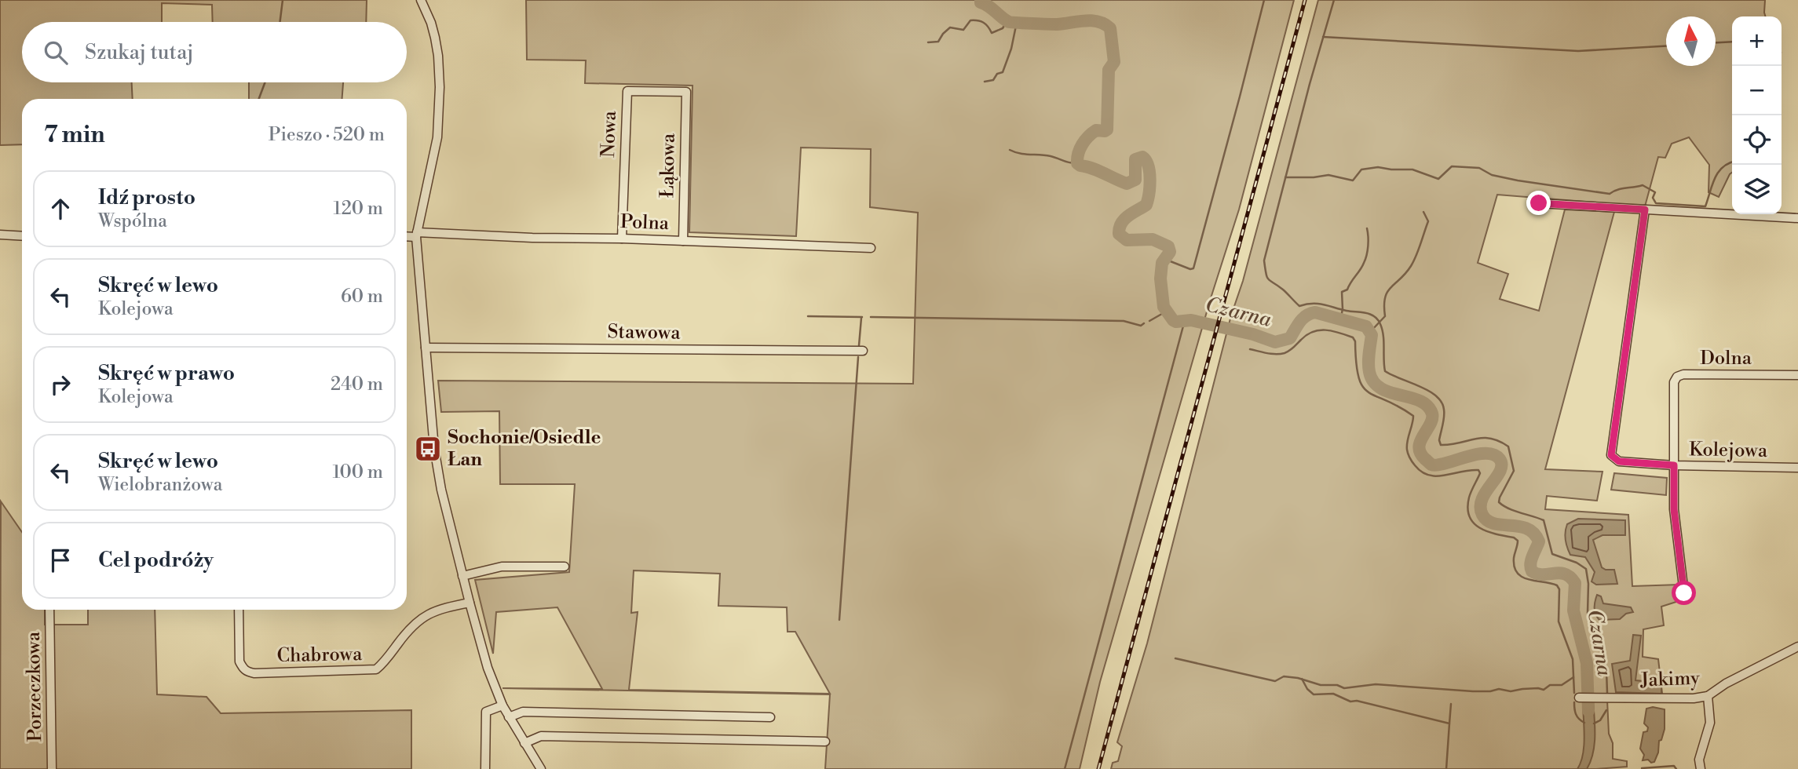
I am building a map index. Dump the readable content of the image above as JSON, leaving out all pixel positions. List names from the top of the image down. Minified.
{"streets":{"street":["Nowa","Łąkowa","Polna","Stawowa","Dolna","Kolejowa","Chabrowa","Jakimy","Porzeczkowa"]},"crossings":[["Nowa","Łąkowa"],["Nowa","Polna"],["Łąkowa","Polna"],["Dolna","Kolejowa"]],"water":["Czarna"],"places":{"bus stop":["Sochonie/Osiedle Łan"]},"north":"top","page":{"map_buttons":["+","−"],"search":"Szukaj tutaj","heading":["7 min","Pieszo · 520 m"],"list":[["Idź prosto","Wspólna","120 m"],["Skręć w lewo","Kolejowa","60 m"],["Skręć w prawo","Kolejowa","240 m"],["Skręć w lewo","Wielobranżowa","100 m"],"Cel podróży"]}}
